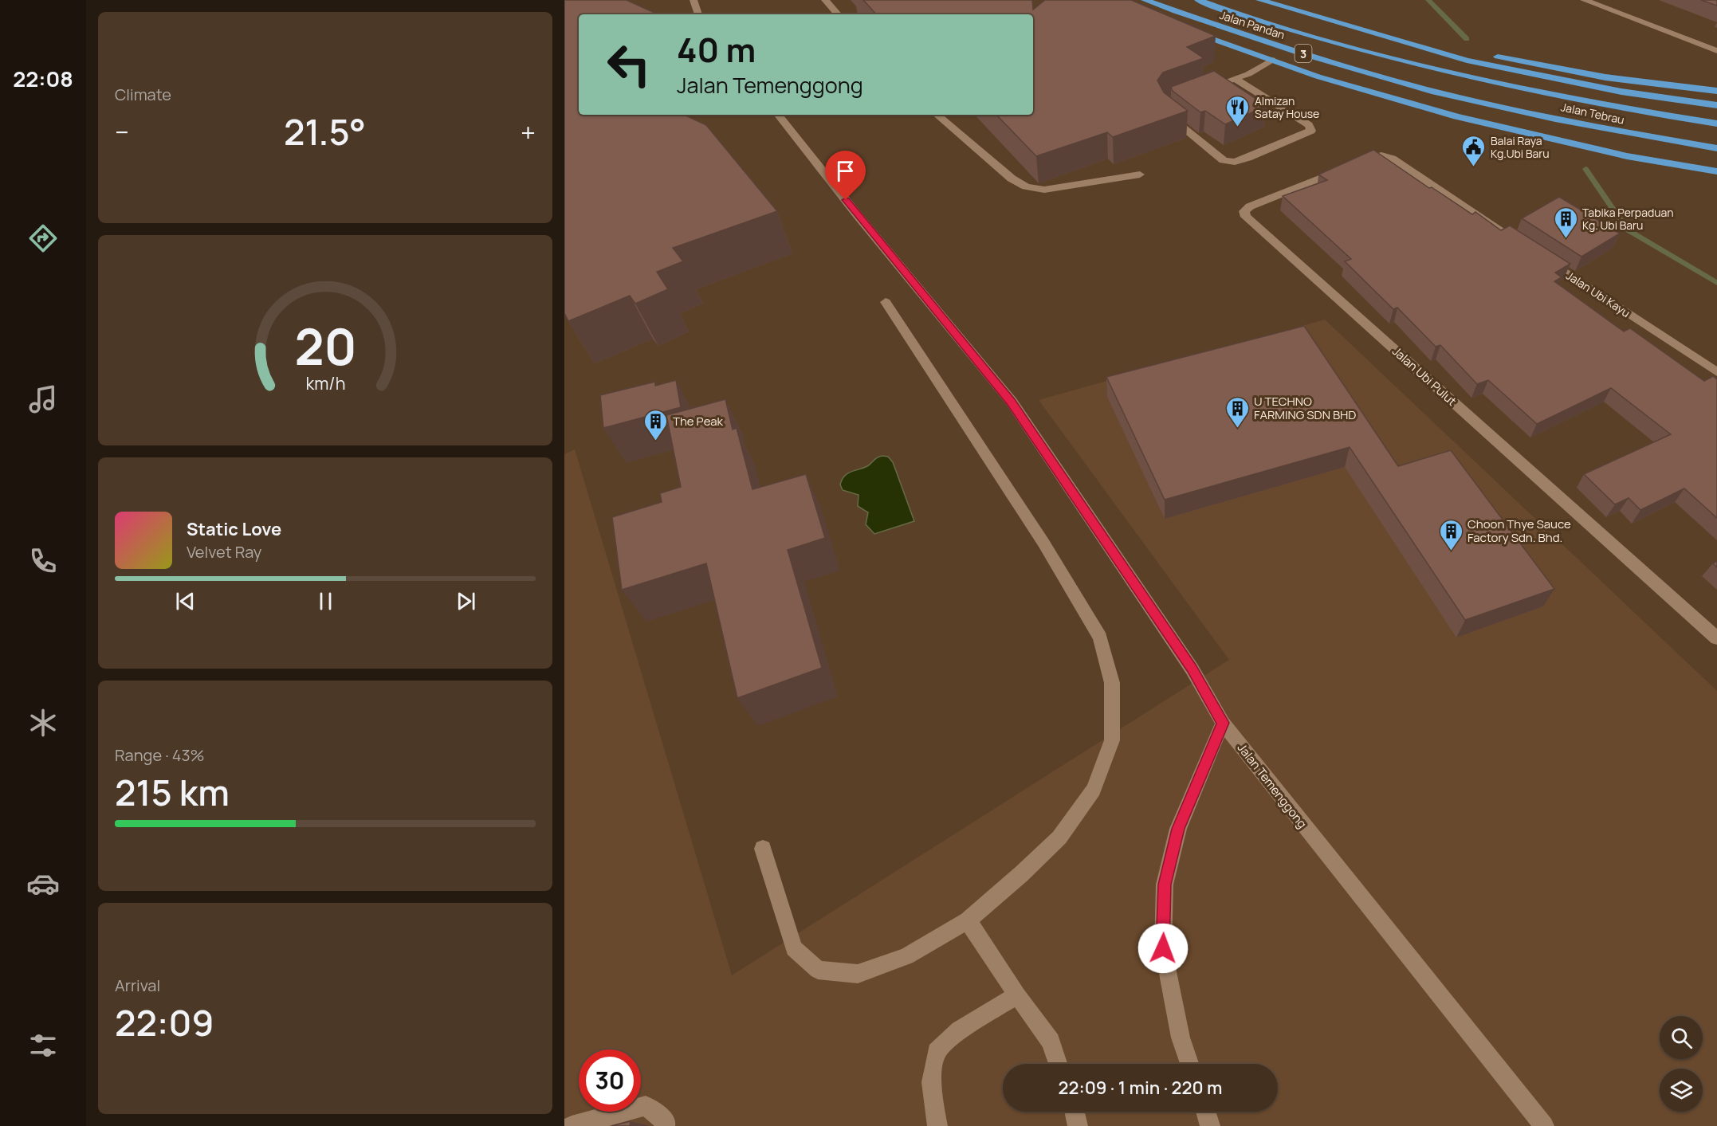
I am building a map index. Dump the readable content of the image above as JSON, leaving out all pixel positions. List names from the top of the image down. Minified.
{"streets":{"highway":["Jalan Pandan","3","Jalan Tebrau"],"street":["Jalan Ubi Kayu","Jalan Ubi Pulut","Jalan Temenggong"]},"crossings":[["Jalan Pandan","Jalan Tebrau"]],"places":{"restaurant":["Almizan Satay House"],"public building":["Balai Raya Kg.Ubi Baru"],"building":["Tabika Perpaduan Kg. Ubi Baru","U TECHNO FARMING SDN BHD","The Peak","Choon Thye Sauce Factory Sdn. Bhd."]},"page":{"tabs":"22:08","tile":["Climate",["Range · 43%","215 km"],["Arrival","22:09"]],"turn":["40 m","Jalan Temenggong"],"heat":["−","21.5°","+"],"song":["Static Love","Velvet Ray"],"limit":"30","trip":"22:09 · 1 min · 220 m","gauge":["20","km/h"]}}
